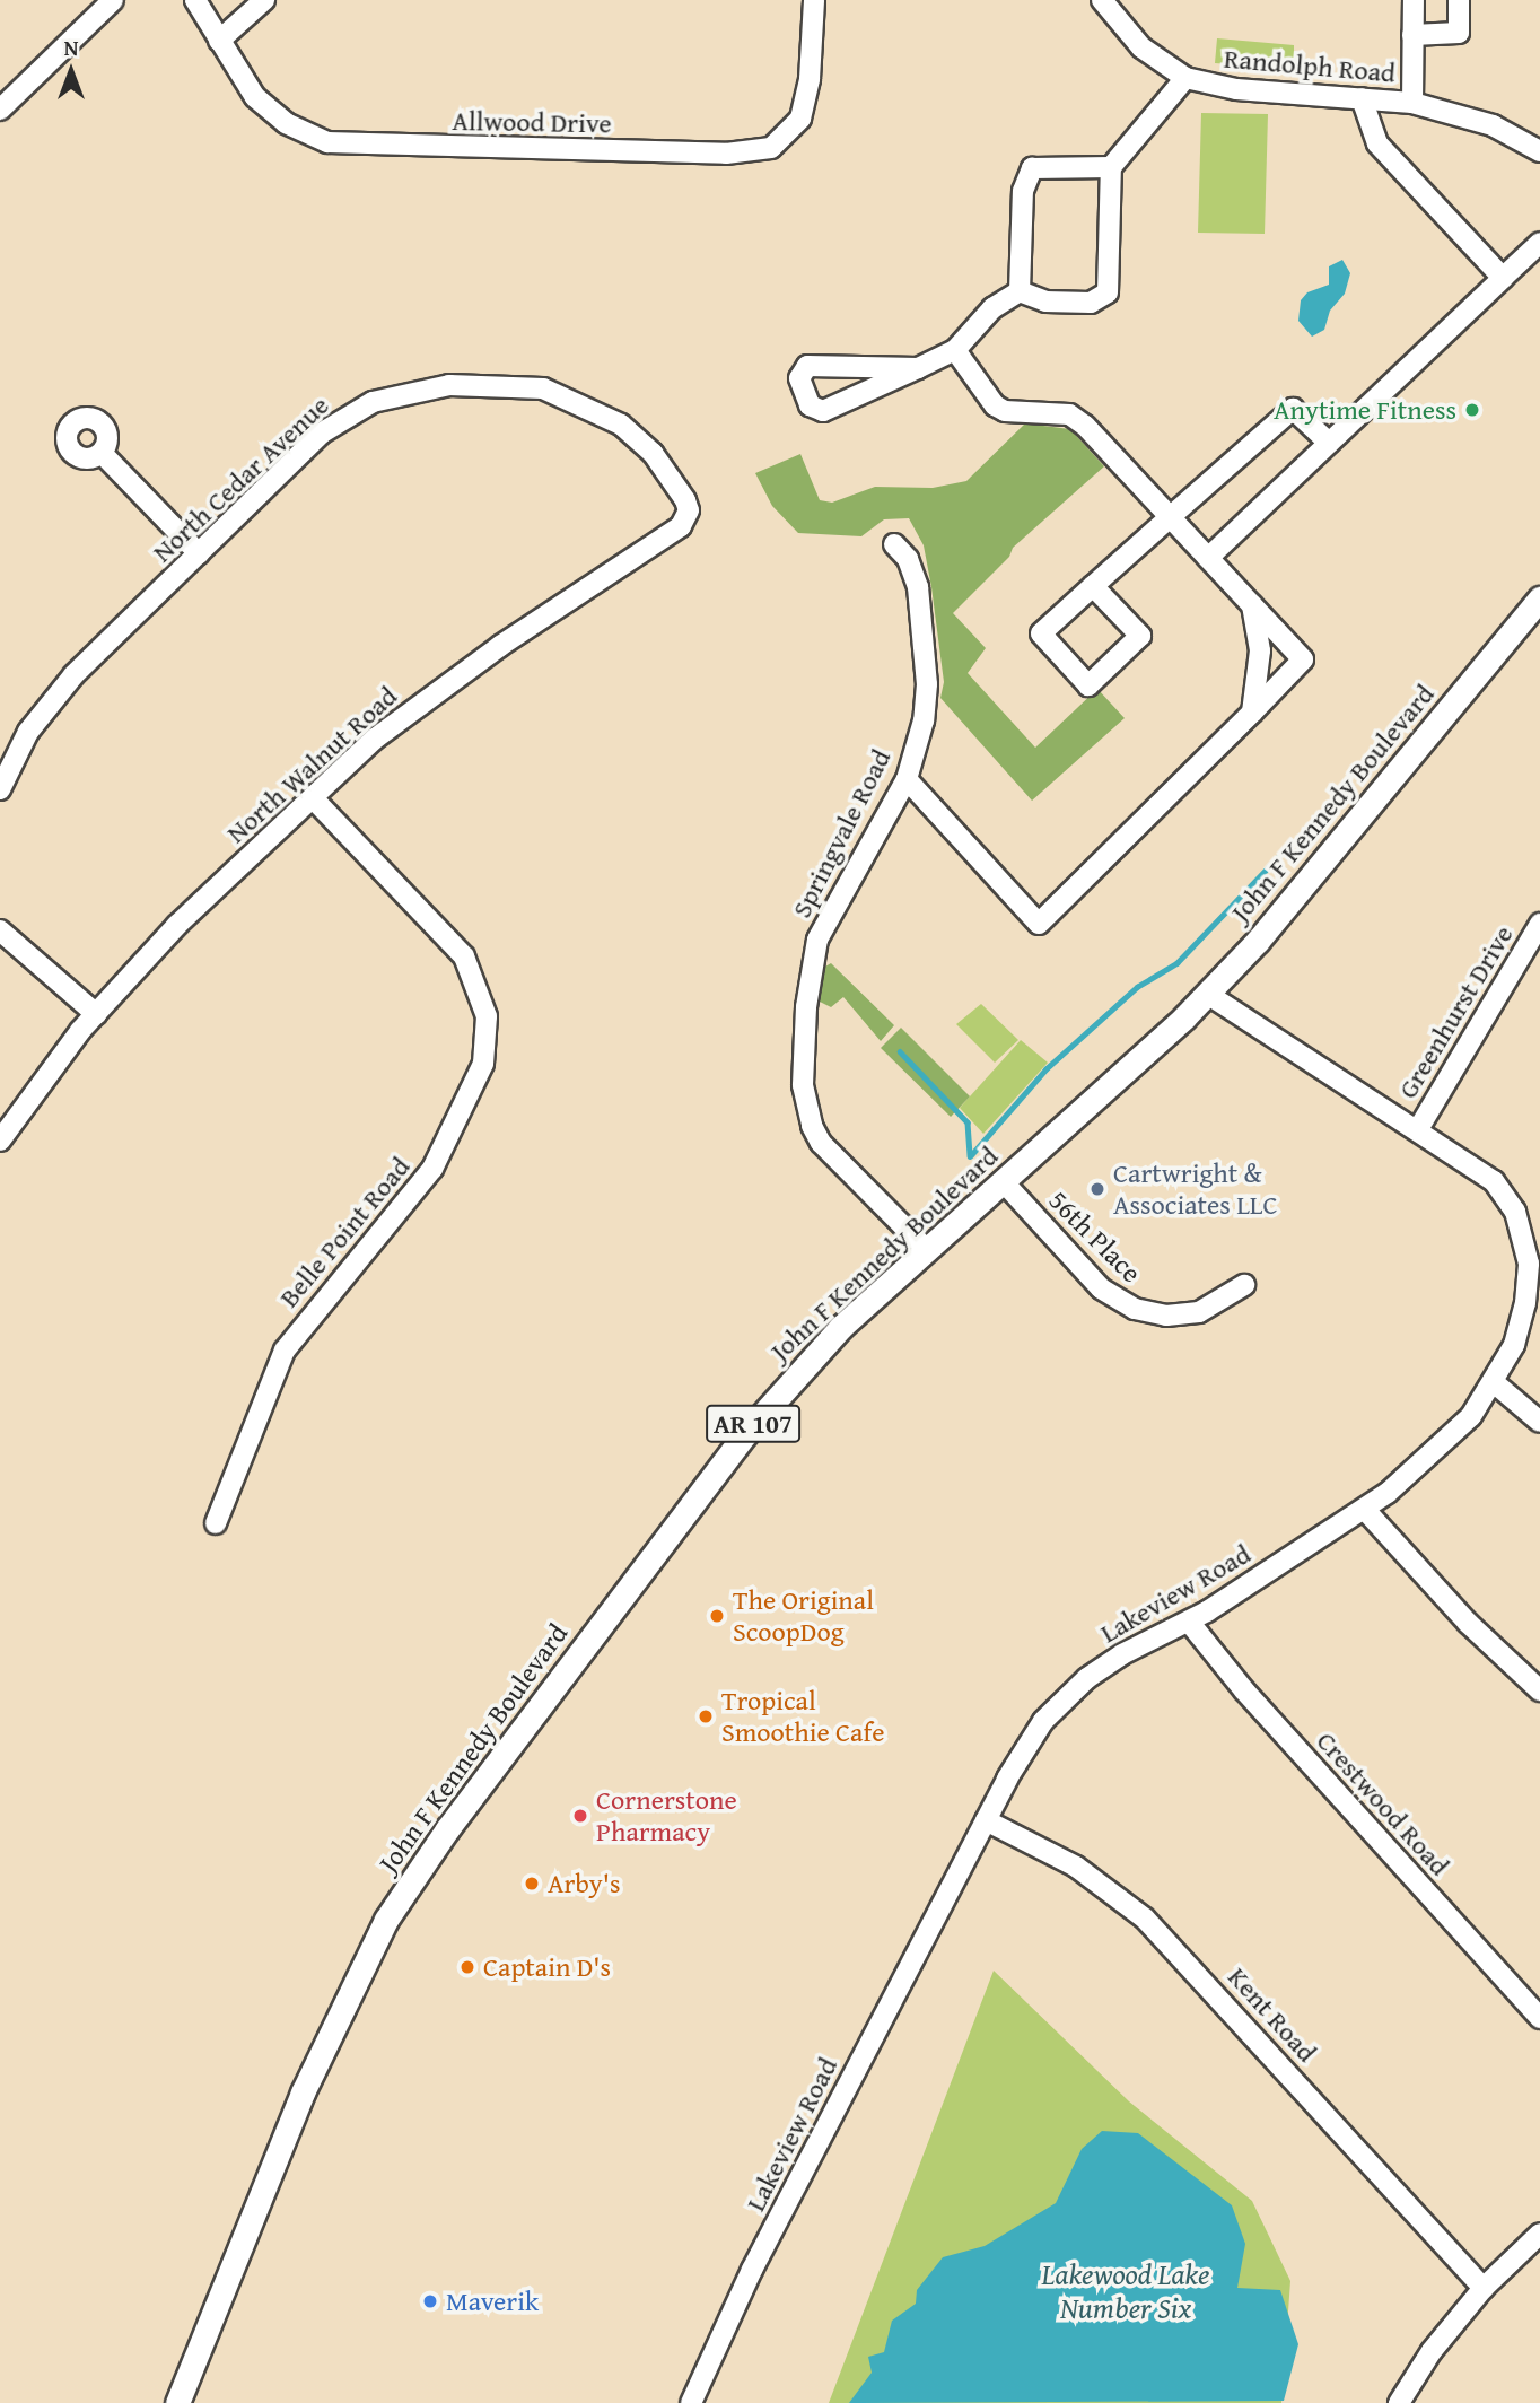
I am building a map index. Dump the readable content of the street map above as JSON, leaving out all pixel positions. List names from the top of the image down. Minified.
{"streets":{"main road":["John F Kennedy Boulevard","AR 107"],"street":["Randolph Road","Allwood Drive","North Cedar Avenue","North Walnut Road","Springvale Road","Greenhurst Drive","Belle Point Road","56th Place","Lakeview Road","Crestwood Road","Kent Road"]},"crossings":[["North Cedar Avenue","North Walnut Road"],["North Walnut Road","Belle Point Road"],["John F Kennedy Boulevard","Springvale Road"],["John F Kennedy Boulevard","56th Place"],["John F Kennedy Boulevard","Lakeview Road"],["Greenhurst Drive","Lakeview Road"],["Lakeview Road","Crestwood Road"],["Lakeview Road","Kent Road"]],"water":["Lakewood Lake Number Six"],"places":["Anytime Fitness","Cartwright & Associates LLC","The Original ScoopDog","Tropical Smoothie Cafe","Cornerstone Pharmacy","Arby's","Captain D's","Maverik"],"north":"top"}
